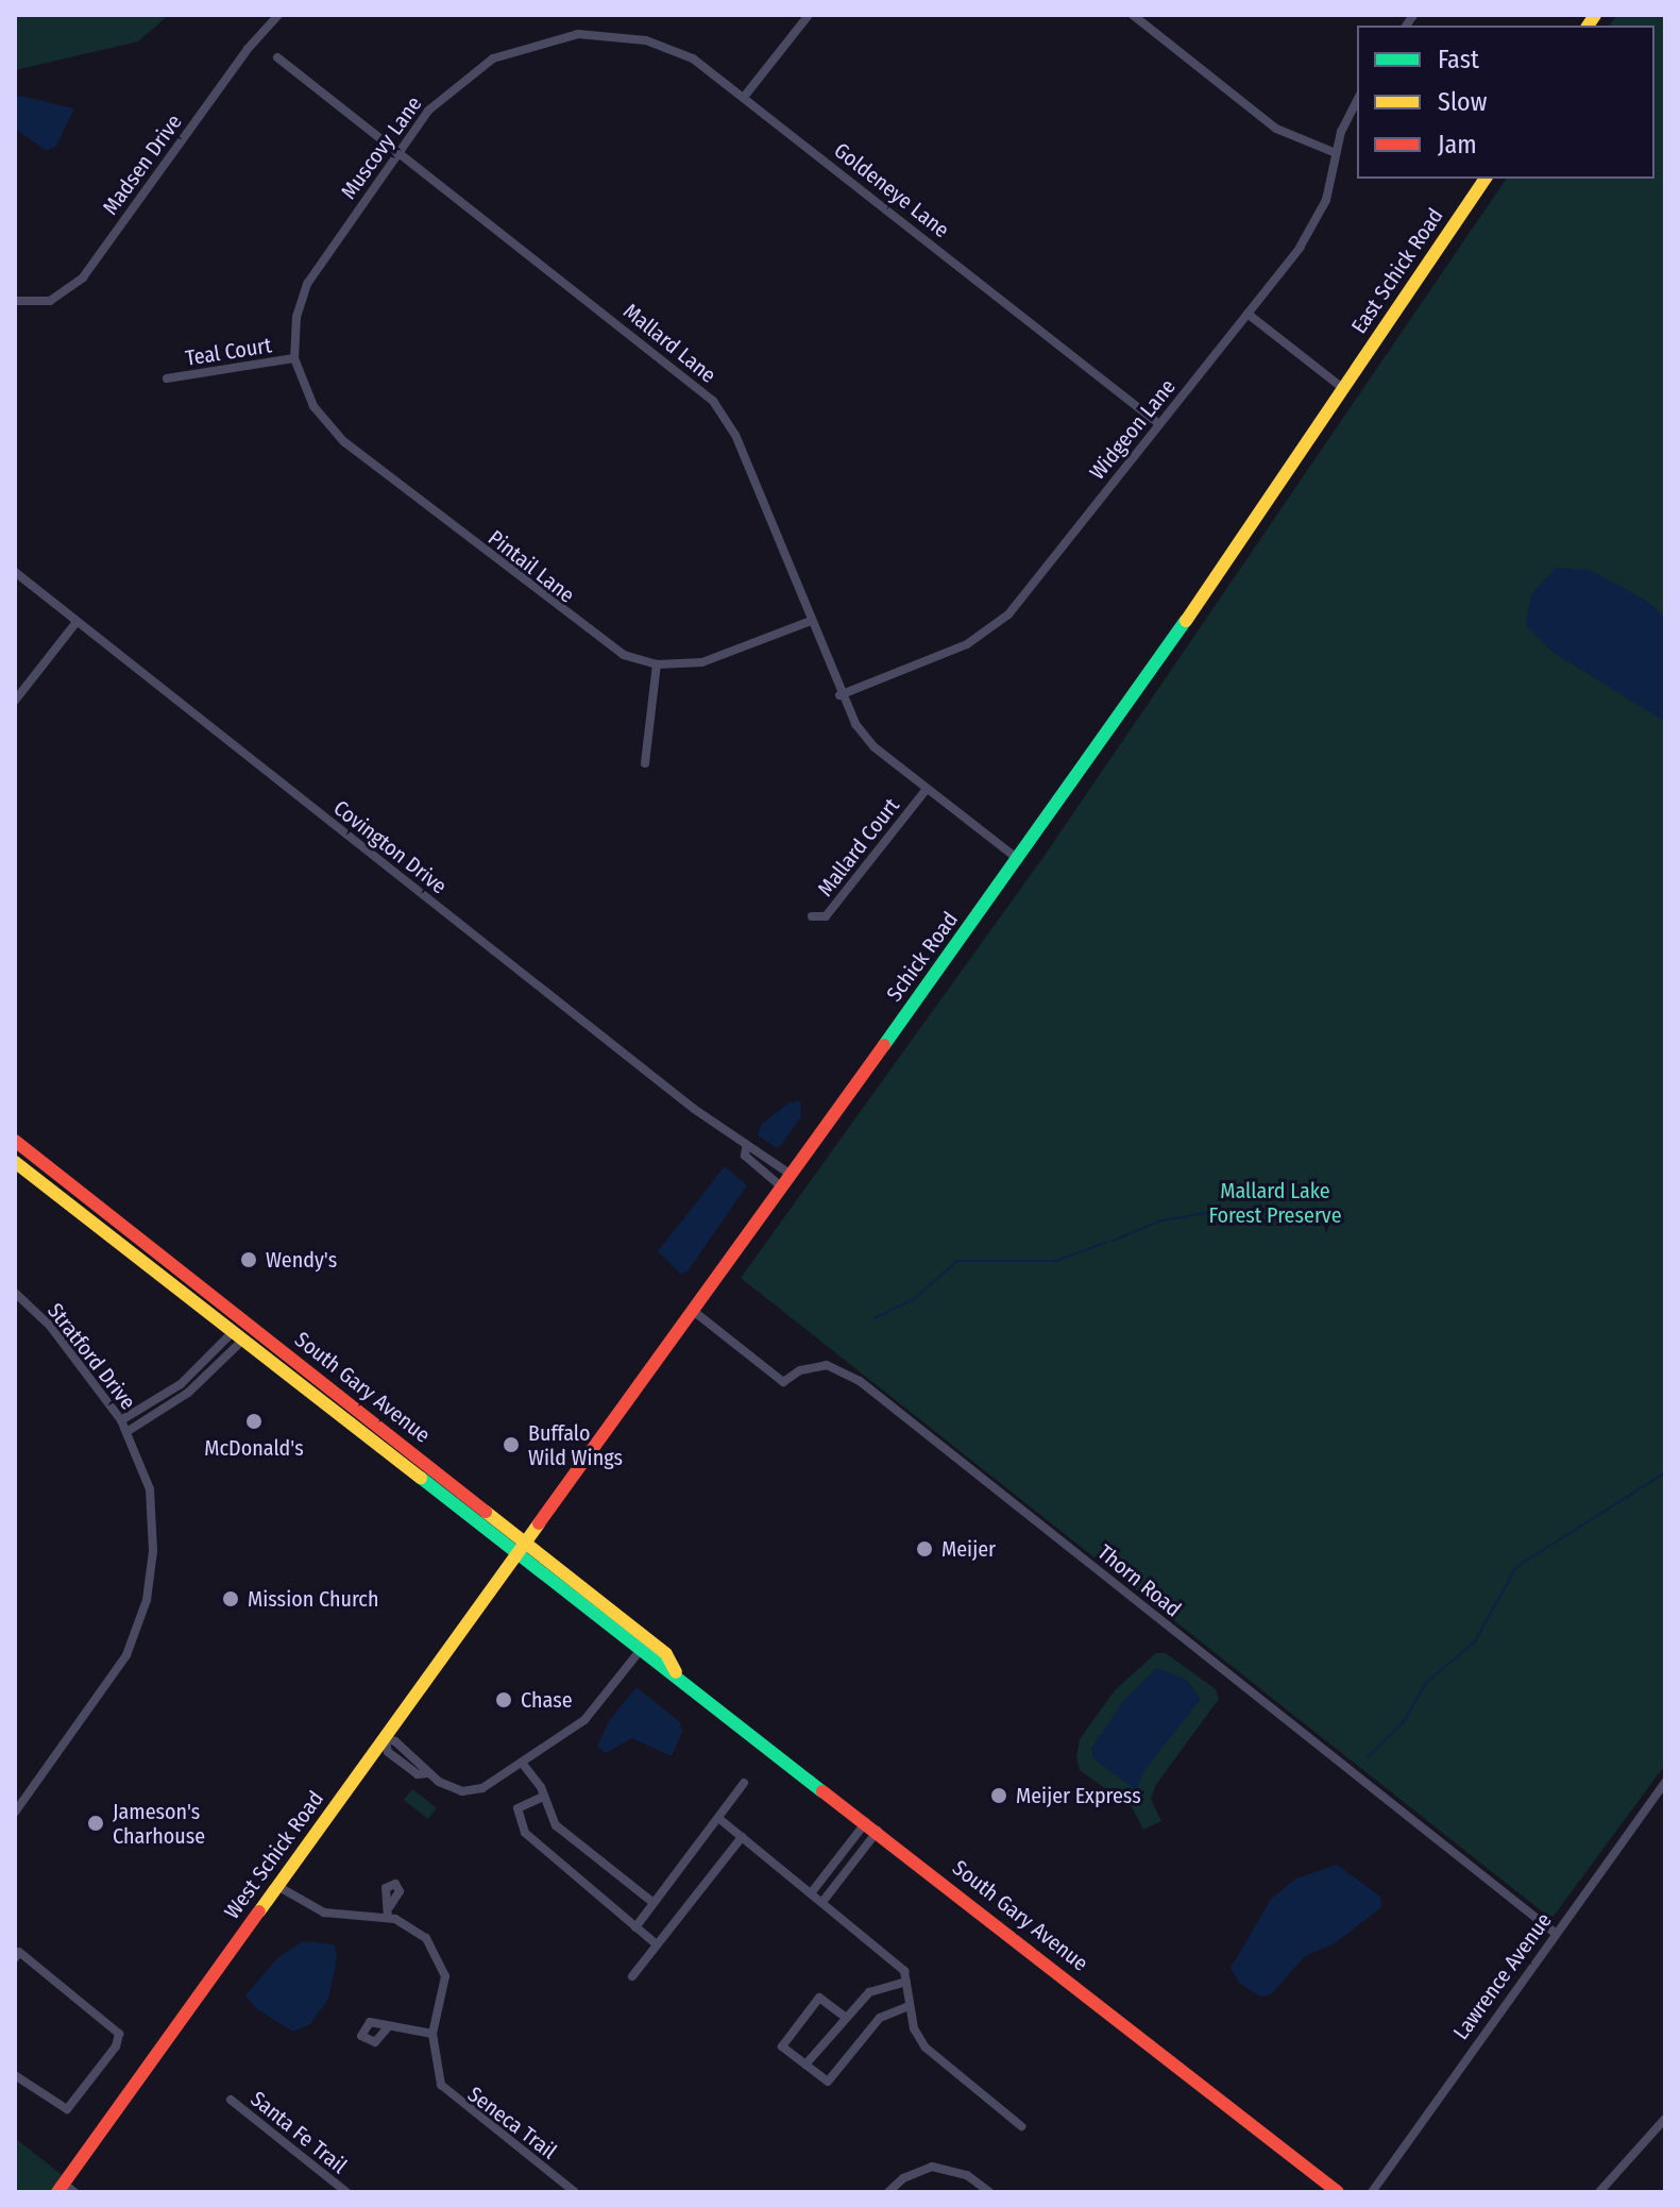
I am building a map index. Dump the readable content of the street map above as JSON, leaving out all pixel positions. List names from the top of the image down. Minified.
{"streets":{"main road":["East Schick Road","Schick Road","South Gary Avenue","West Schick Road"],"street":["Muscovy Lane","Madsen Drive","Goldeneye Lane","Mallard Lane","Teal Court","Widgeon Lane","Pintail Lane","Covington Drive","Mallard Court","Stratford Drive","Thorn Road","Lawrence Avenue","Seneca Trail","Santa Fe Trail"]},"crossings":[["Muscovy Lane","Goldeneye Lane"],["Muscovy Lane","Mallard Lane"],["Muscovy Lane","Teal Court"],["Muscovy Lane","Pintail Lane"],["Goldeneye Lane","Widgeon Lane"],["East Schick Road","Schick Road"],["Mallard Lane","Widgeon Lane"],["Mallard Lane","Pintail Lane"],["Mallard Lane","Mallard Court"],["Mallard Lane","Schick Road"],["Teal Court","Pintail Lane"],["Covington Drive","Schick Road"],["Schick Road","South Gary Avenue"],["Schick Road","Thorn Road"],["Schick Road","West Schick Road"],["South Gary Avenue","West Schick Road"],["Thorn Road","Lawrence Avenue"],["West Schick Road","Seneca Trail"]],"parks":["Mallard Lake Forest Preserve"],"places":["Wendy's","McDonald's","Buffalo Wild Wings","Meijer","Mission Church","Chase","Meijer Express","Jameson's Charhouse"],"legend":["Fast","Slow","Jam"]}
